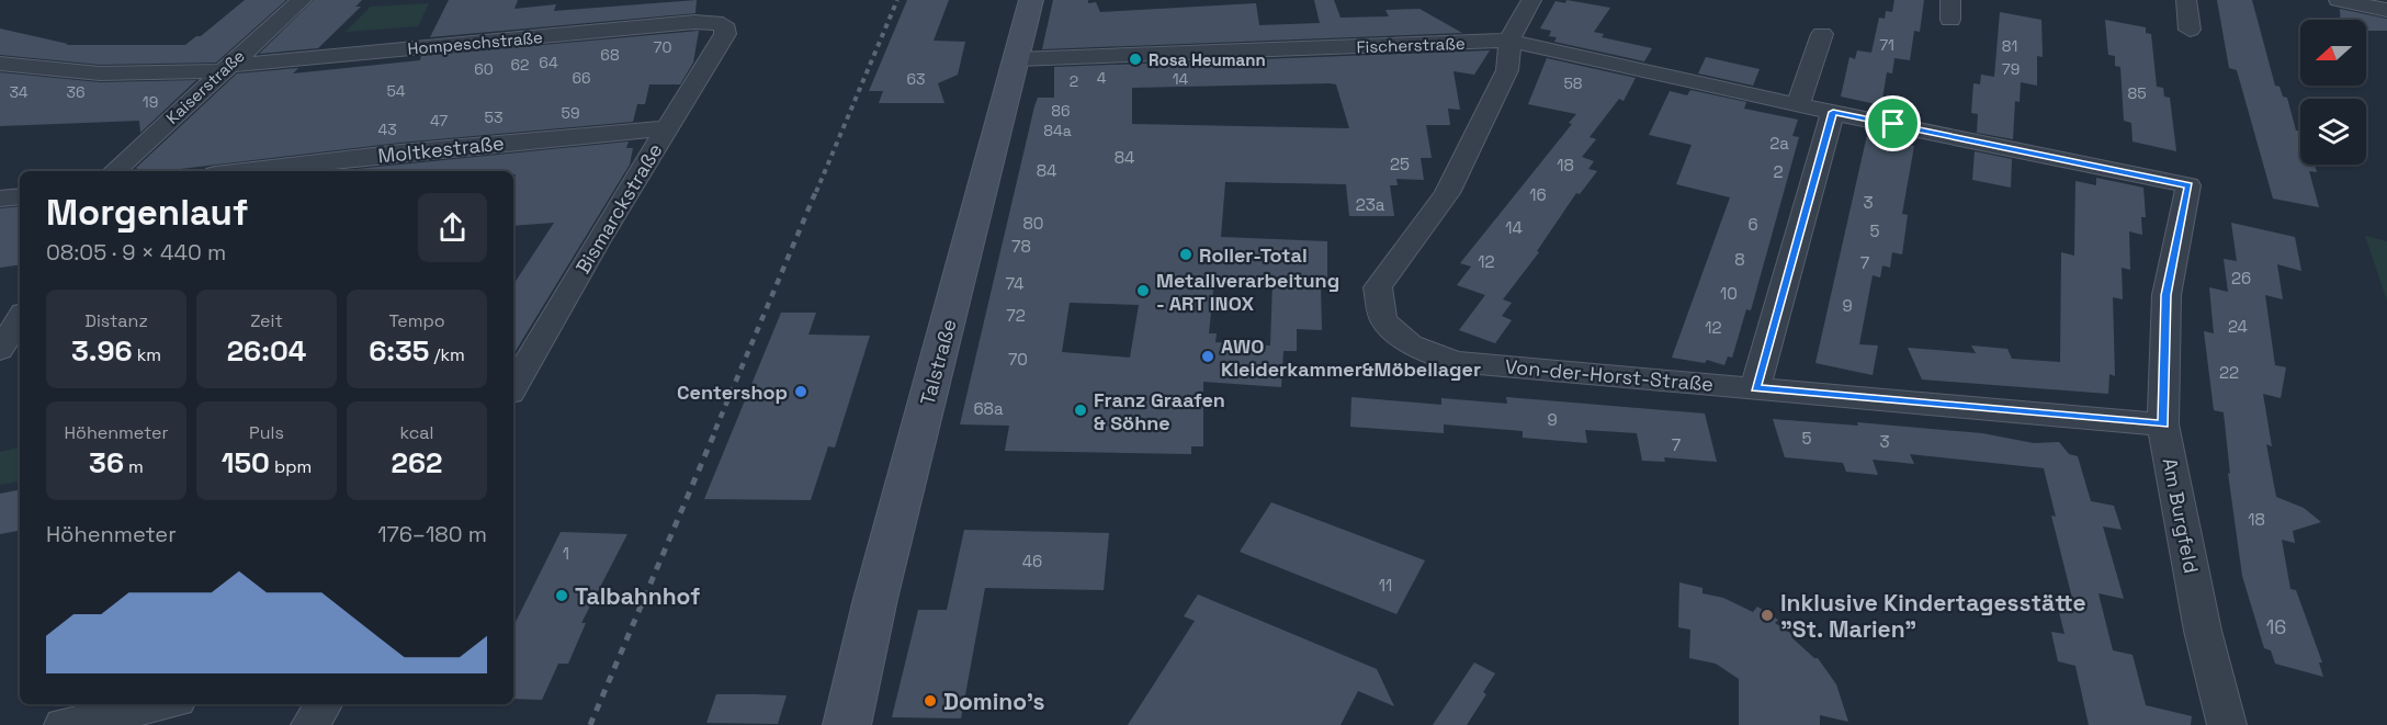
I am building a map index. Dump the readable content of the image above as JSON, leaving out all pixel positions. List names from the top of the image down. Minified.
{"streets":{"main road":["Talstraße"],"street":["Hompeschstraße","Fischerstraße","Kaiserstraße","Moltkestraße","Bismarckstraße","Von-der-Horst-Straße","Am Burgfeld"]},"crossings":[["Hompeschstraße","Kaiserstraße"],["Hompeschstraße","Bismarckstraße"],["Fischerstraße","Talstraße"],["Fischerstraße","Von-der-Horst-Straße"],["Fischerstraße","Am Burgfeld"],["Moltkestraße","Bismarckstraße"],["Von-der-Horst-Straße","Am Burgfeld"]],"places":["Rosa Heumann","Roller-Total","Metallverarbeitung - ART INOX","AWO Kleiderkammer&Möbellager","Centershop","Franz Graafen & Söhne","Talbahnhof","Inklusive Kindertagesstätte \"St. Marien\"","Domino's"],"house_numbers":["71","81","70","68","64","62","60","79","66","4","63","14","2","58","54","34","36","85","19","86","59","53","47","43","84a","2a","84","25","18","84","2","16","3","23a","80","6","14","5","78","8","12","7","26","74","10","9","72","24","12","70","22","68a","9","5","3","7","18","1","46","11","16"],"north":"left","page":{"heading":["Morgenlauf","08:05 · 9 × 440 m"],"stats":[["Distanz","3.96 km"],["Zeit","26:04"],["Tempo","6:35 /km"],["Höhenmeter","36 m"],["Puls","150 bpm"],["kcal","262"]],"chart":["Höhenmeter","176–180 m"]}}
